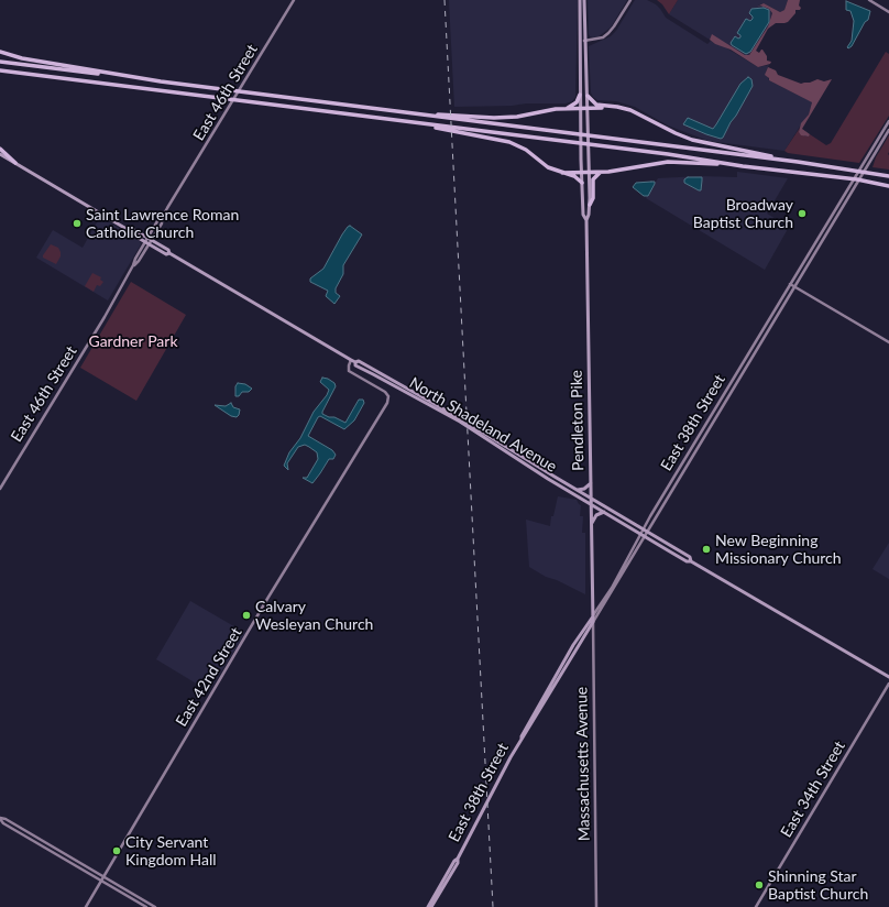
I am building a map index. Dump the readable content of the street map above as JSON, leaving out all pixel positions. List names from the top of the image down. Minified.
{"streets":{"main road":["East 46th Street","Pendleton Pike","East 38th Street","North Shadeland Avenue","East 42nd Street","Massachusetts Avenue","East 34th Street"]},"crossings":[["East 46th Street","North Shadeland Avenue"],["Pendleton Pike","East 38th Street"],["Pendleton Pike","North Shadeland Avenue"],["Pendleton Pike","Massachusetts Avenue"],["East 38th Street","North Shadeland Avenue"],["East 38th Street","Massachusetts Avenue"],["North Shadeland Avenue","East 42nd Street"]],"parks":["Gardner Park"],"places":["Broadway Baptist Church","Saint Lawrence Roman Catholic Church","New Beginning Missionary Church","Calvary Wesleyan Church","City Servant Kingdom Hall","Shinning Star Baptist Church"]}
